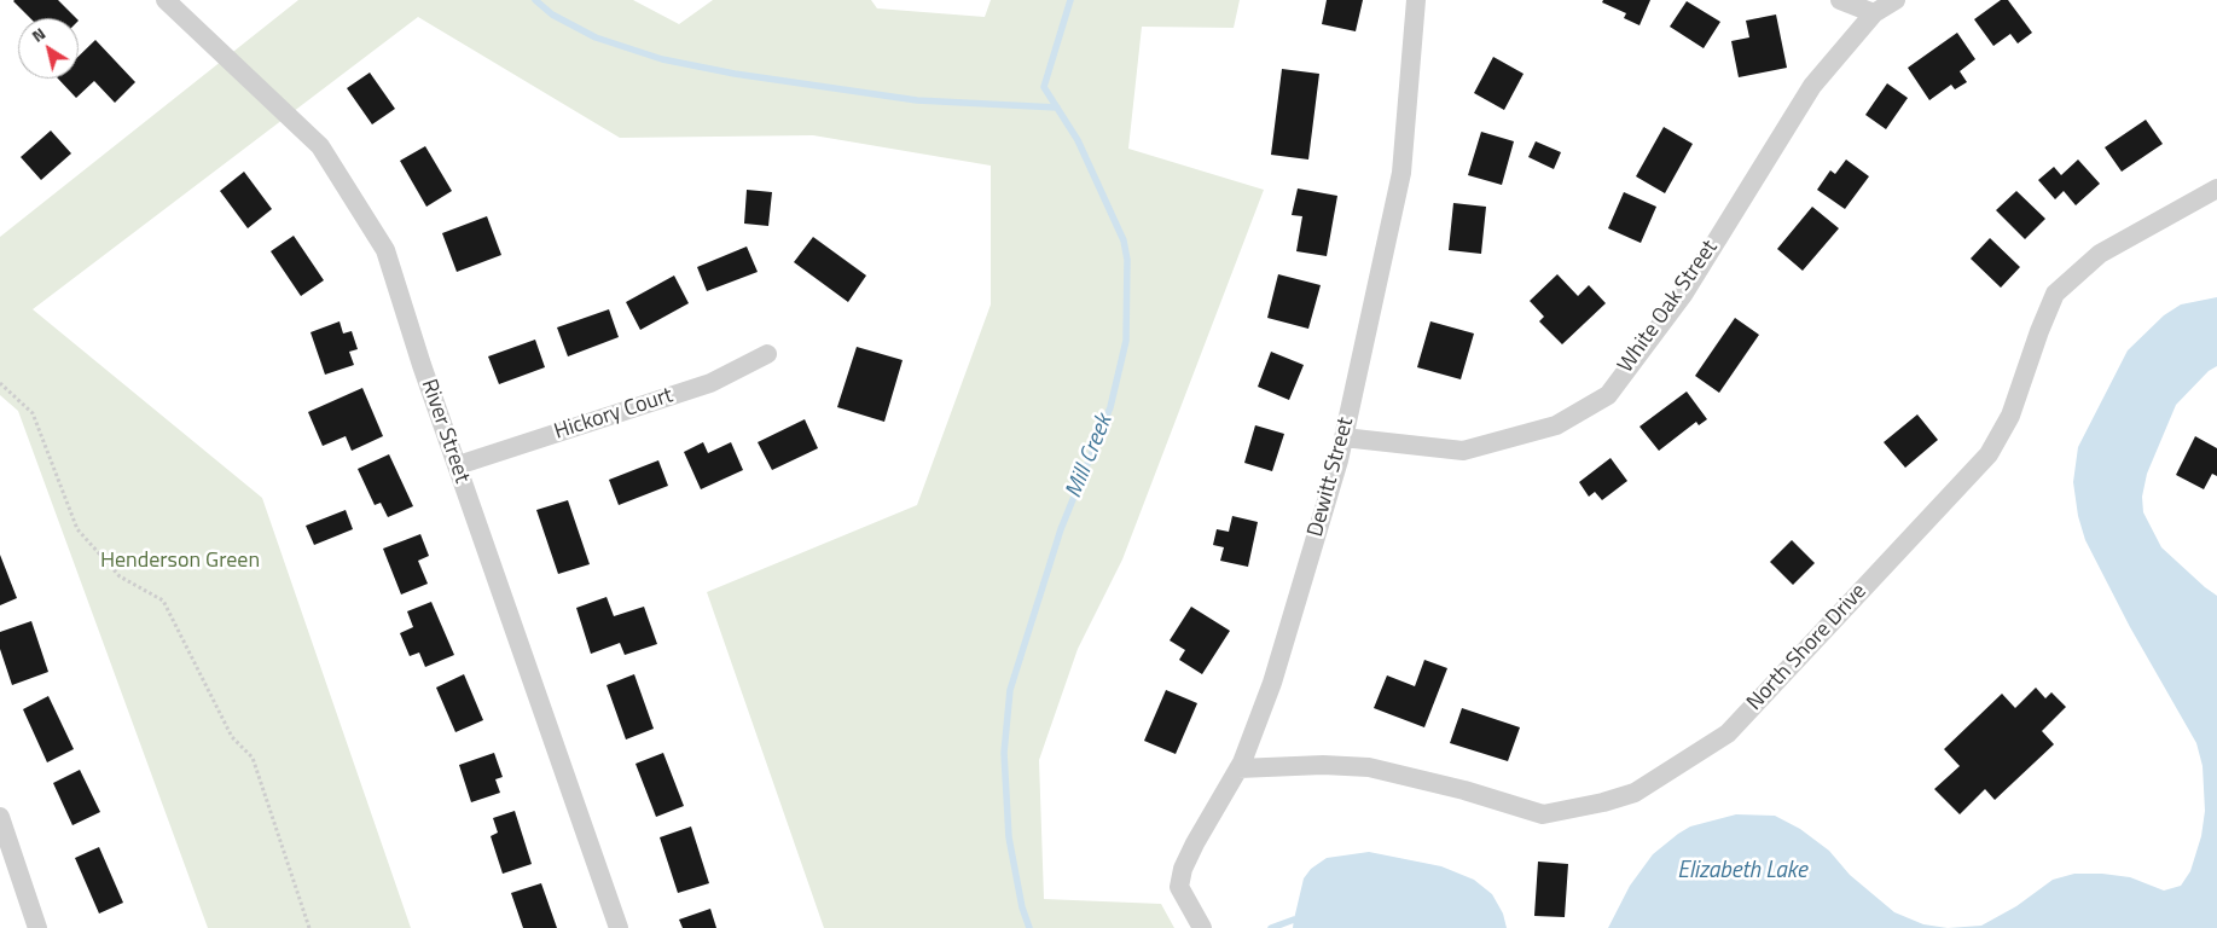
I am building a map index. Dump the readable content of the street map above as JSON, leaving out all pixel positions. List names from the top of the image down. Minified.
{"streets":{"street":["White Oak Street","Hickory Court","River Street","Dewitt Street","North Shore Drive"]},"crossings":[["White Oak Street","Dewitt Street"],["Hickory Court","River Street"],["Dewitt Street","North Shore Drive"]],"water":["Mill Creek","Elizabeth Lake"],"parks":["Henderson Green"],"north":"top left"}
